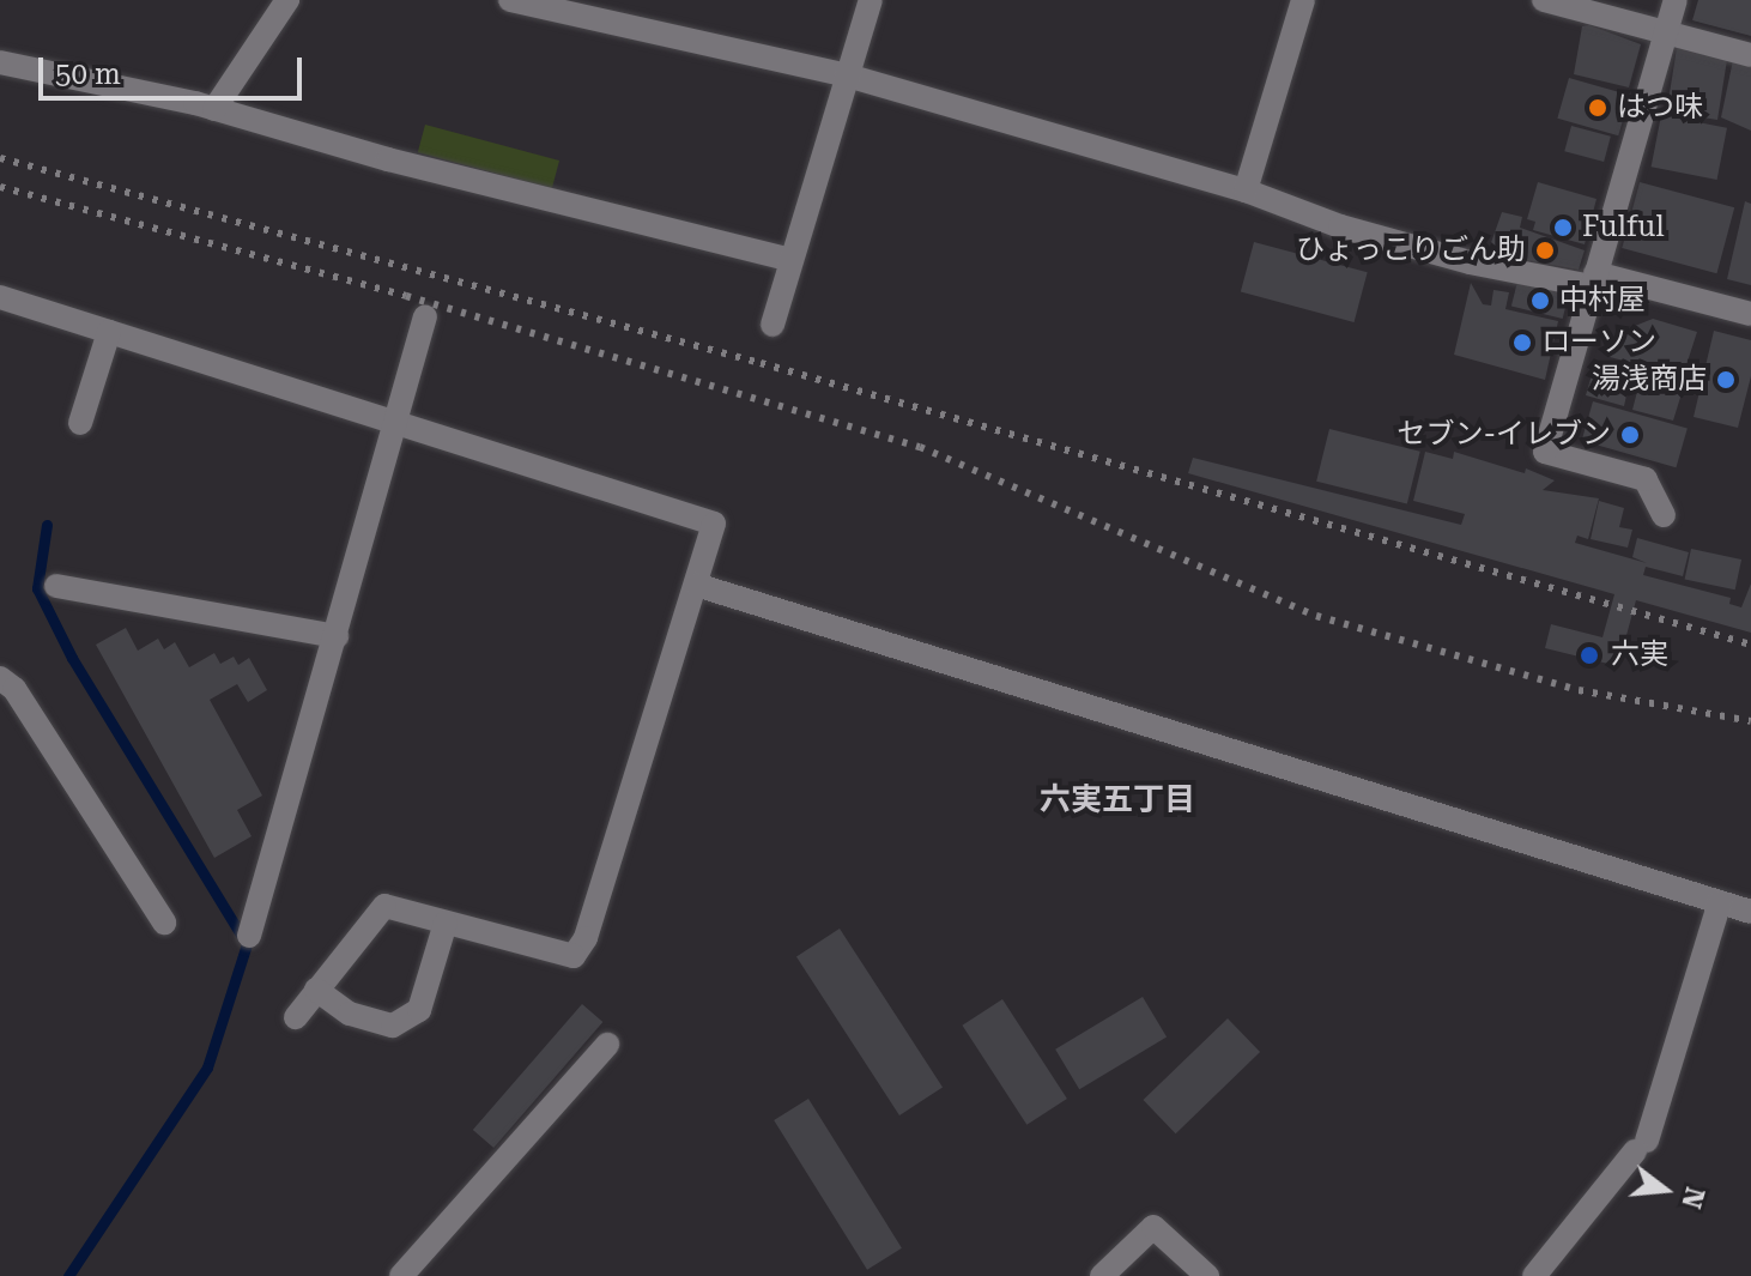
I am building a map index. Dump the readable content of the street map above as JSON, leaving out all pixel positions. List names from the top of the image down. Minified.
{"districts":["六実五丁目"],"places":["はつ味","Fulful","ひょっこりごん助","中村屋","ローソン","湯浅商店","セブン-イレブン","六実"],"scale_bar":"50 m","north":"right"}
